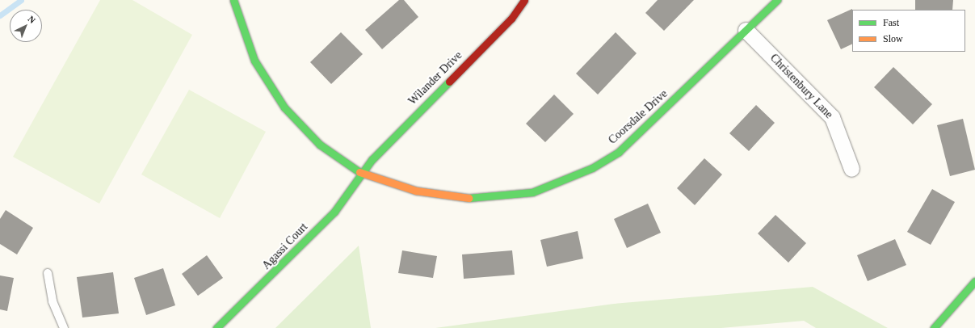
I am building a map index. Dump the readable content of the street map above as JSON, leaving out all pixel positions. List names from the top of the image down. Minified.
{"streets":{"street":["Wilander Drive","Christenbury Lane","Coorsdale Drive","Agassi Court"]},"crossings":[["Wilander Drive","Coorsdale Drive"],["Wilander Drive","Agassi Court"],["Christenbury Lane","Coorsdale Drive"],["Coorsdale Drive","Agassi Court"]],"legend":["Fast","Slow"],"north":"top right"}
